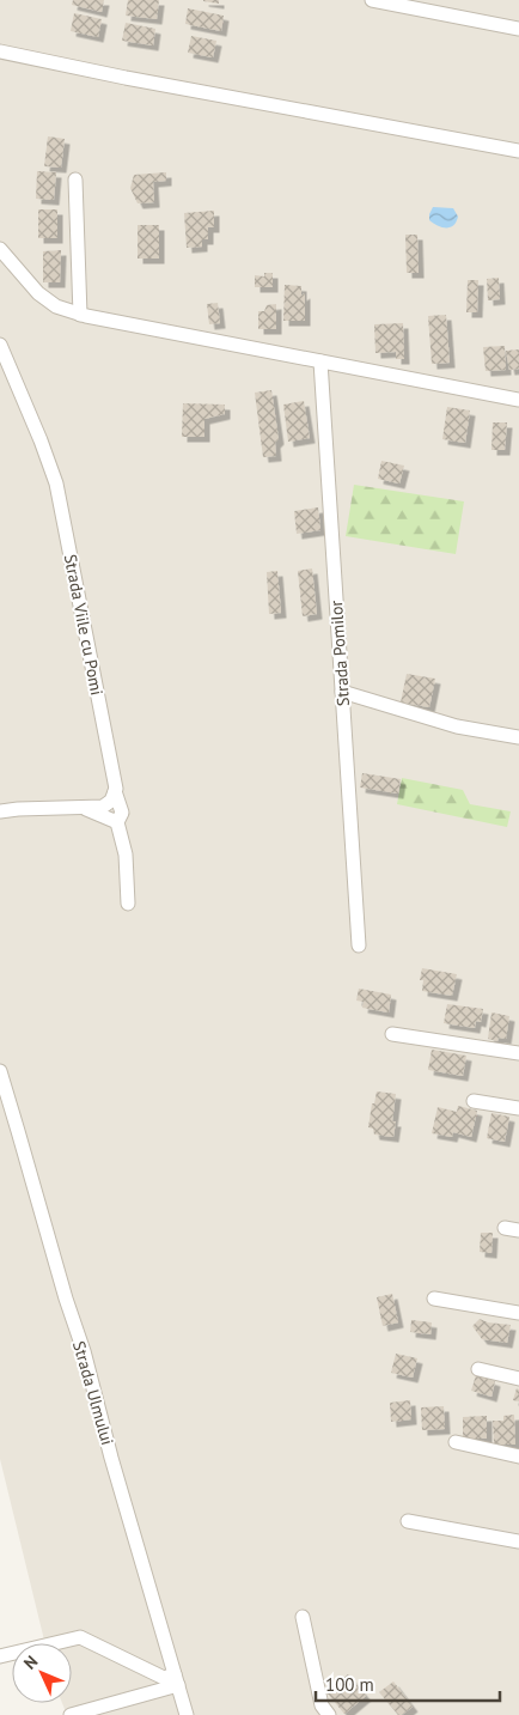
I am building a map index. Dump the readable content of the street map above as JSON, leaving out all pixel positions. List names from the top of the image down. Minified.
{"streets":{"street":["Strada Viile cu Pomi","Strada Pomilor","Strada Ulmului"]},"scale_bar":"100 m","north":"top left"}
